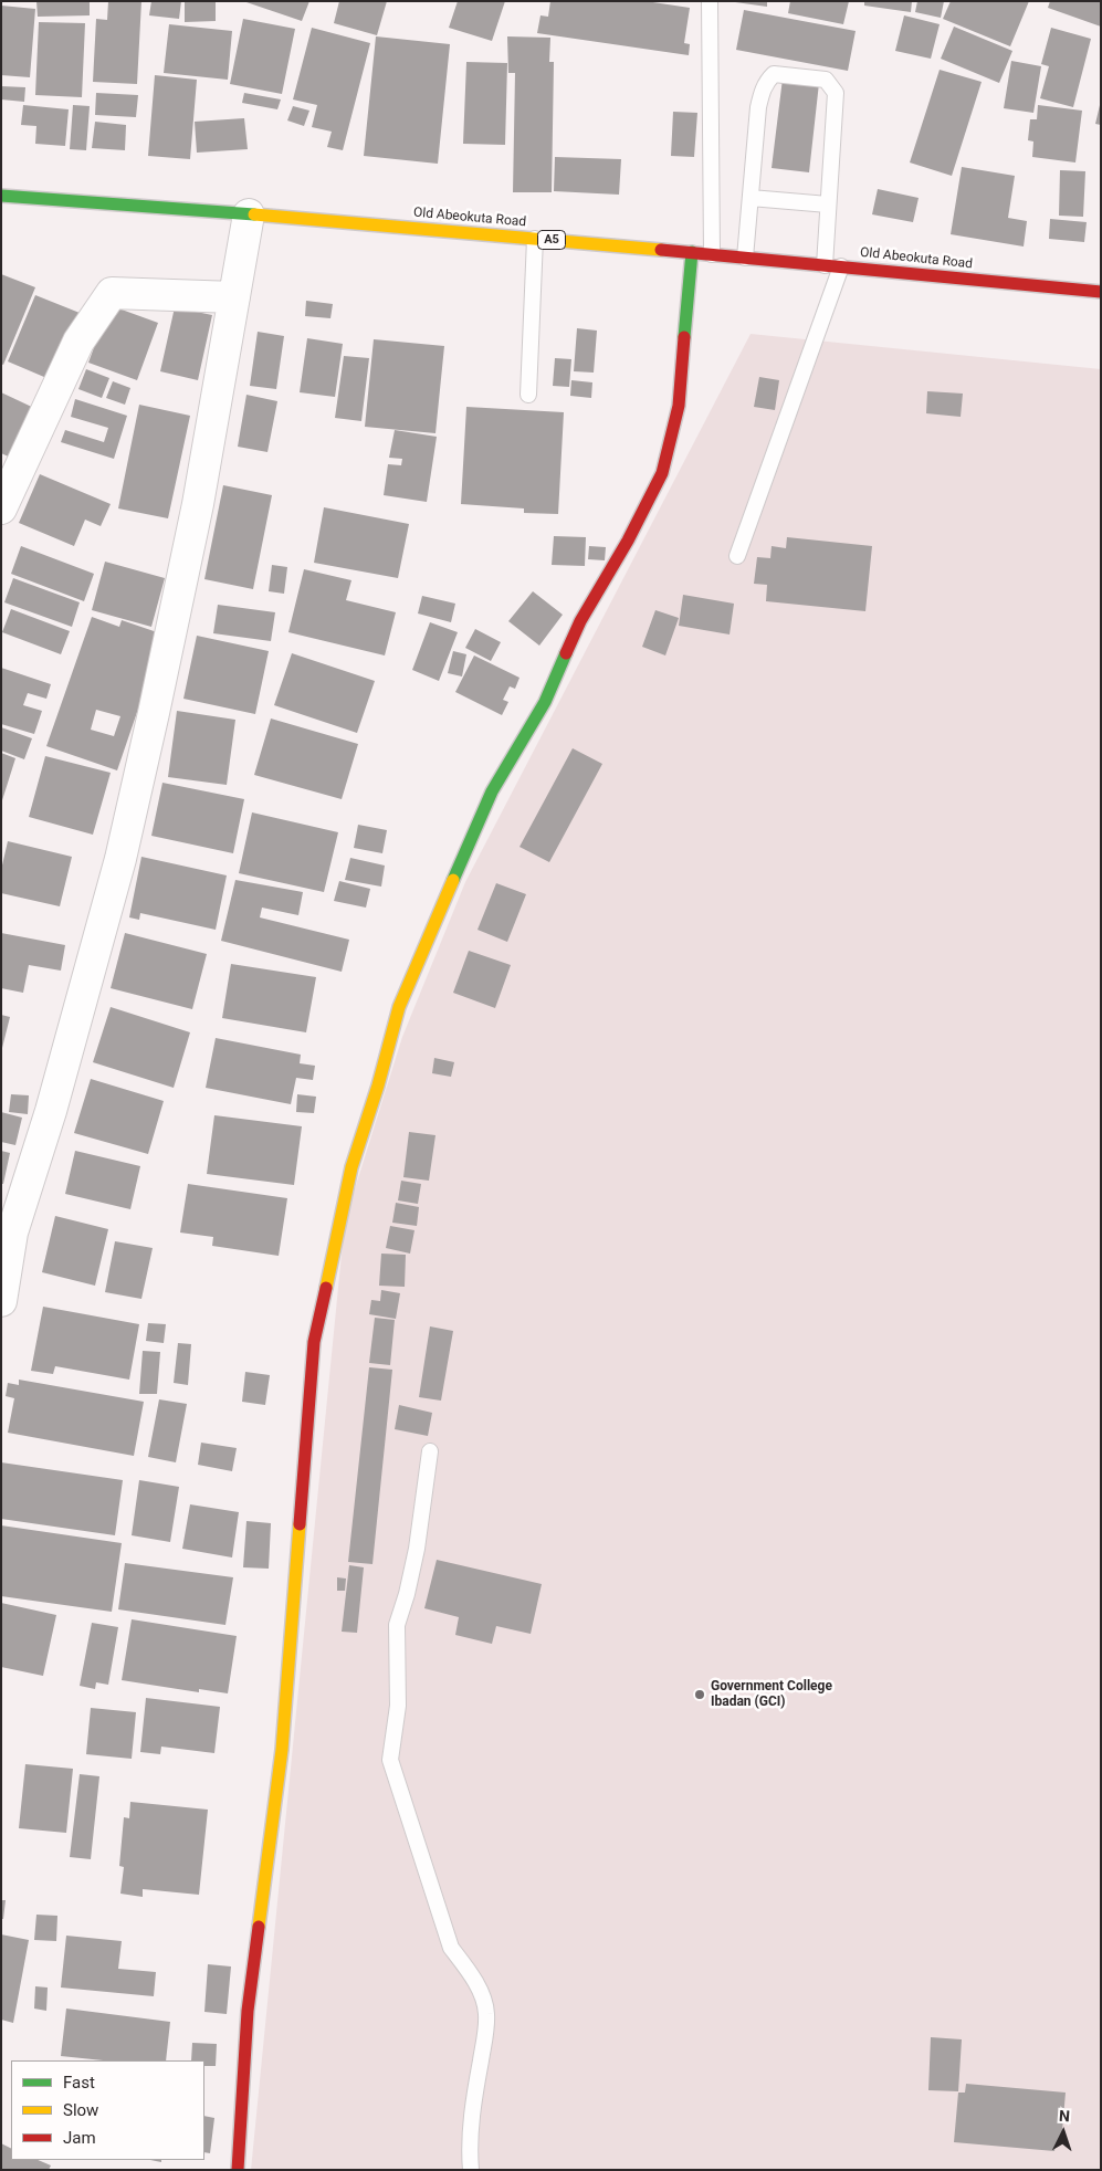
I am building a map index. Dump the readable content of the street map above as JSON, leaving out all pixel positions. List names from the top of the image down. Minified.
{"streets":{"main road":["Old Abeokuta Road","A5"]},"places":["Government College Ibadan (GCI)"],"legend":["Fast","Slow","Jam"],"north":"top"}
